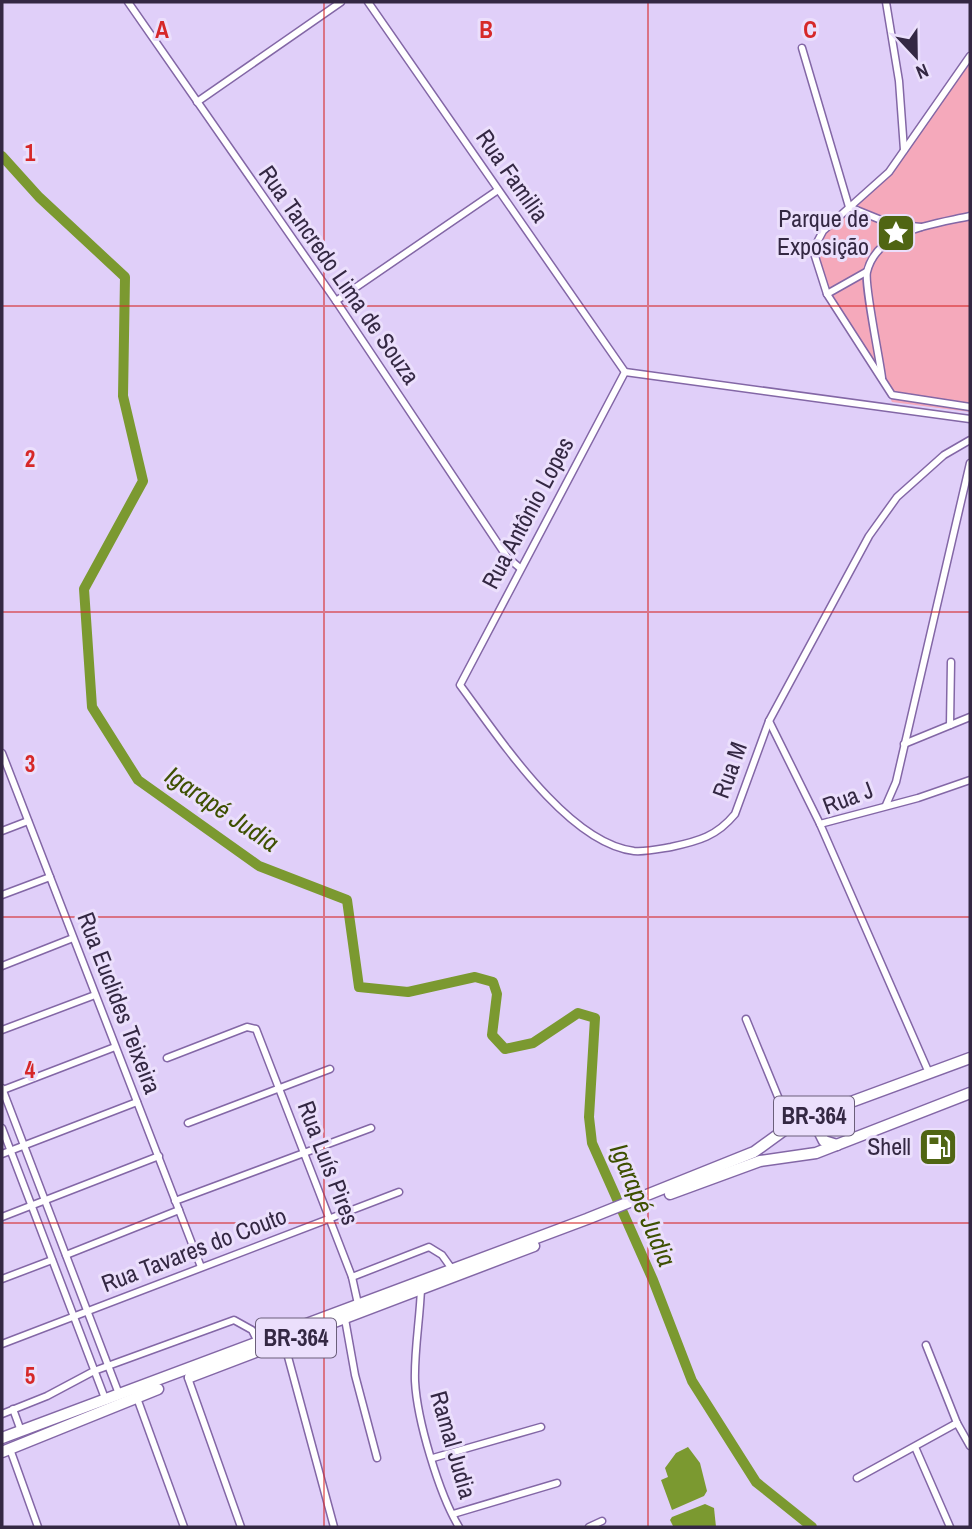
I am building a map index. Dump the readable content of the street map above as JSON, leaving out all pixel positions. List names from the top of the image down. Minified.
{"streets":{"highway":["BR-364"],"street":["Rua Familia","Rua Tancredo Lima de Souza","Rua Antônio Lopes","Rua M","Rua J","Rua Euclides Teixeira","Rua Luís Pires","Rua Tavares do Couto","Ramal Judia"]},"crossings":[["Rua Familia","Rua Antônio Lopes"],["Rua Tancredo Lima de Souza","Rua Antônio Lopes"],["Rua Antônio Lopes","Rua M"],["Rua J","BR-364"],["Rua Euclides Teixeira","Rua Tavares do Couto"],["BR-364","Rua Luís Pires"],["BR-364","Ramal Judia"],["Rua Luís Pires","Rua Tavares do Couto"]],"water":["Igarapé Judia"],"places":{"place":["Parque de Exposição"],"fuel station":["Shell"]},"north":"bottom","grid":{"columns":["A","B","C"],"rows":["1","2","3","4","5"]}}
